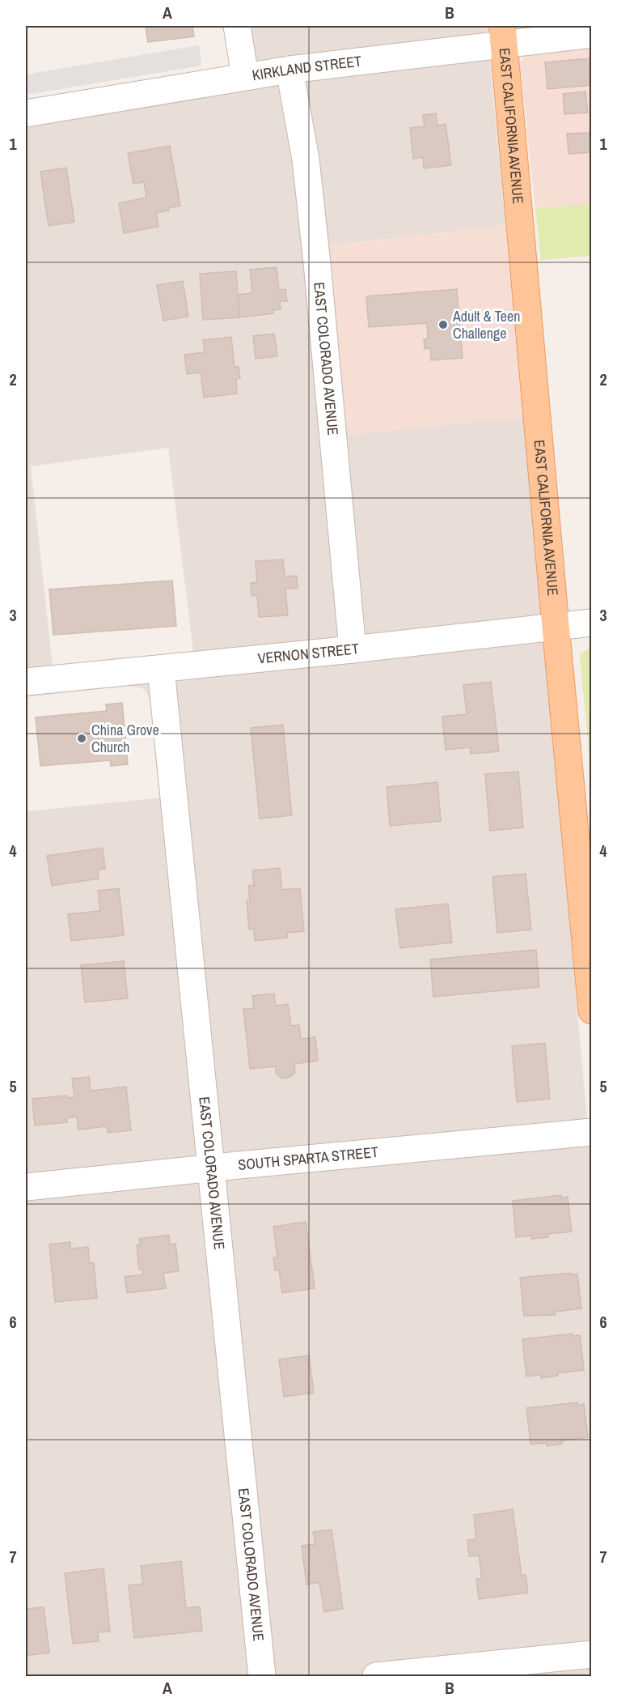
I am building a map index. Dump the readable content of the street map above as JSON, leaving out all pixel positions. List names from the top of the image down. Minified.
{"streets":{"main road":["EAST CALIFORNIA AVENUE"],"street":["KIRKLAND STREET","EAST COLORADO AVENUE","VERNON STREET","SOUTH SPARTA STREET"]},"crossings":[["KIRKLAND STREET","EAST CALIFORNIA AVENUE"],["KIRKLAND STREET","EAST COLORADO AVENUE"],["EAST CALIFORNIA AVENUE","VERNON STREET"],["EAST COLORADO AVENUE","VERNON STREET"],["EAST COLORADO AVENUE","SOUTH SPARTA STREET"]],"places":["Adult & Teen Challenge","China Grove Church"],"grid":{"columns":["A","B"],"rows":["1","2","3","4","5","6","7"]}}
